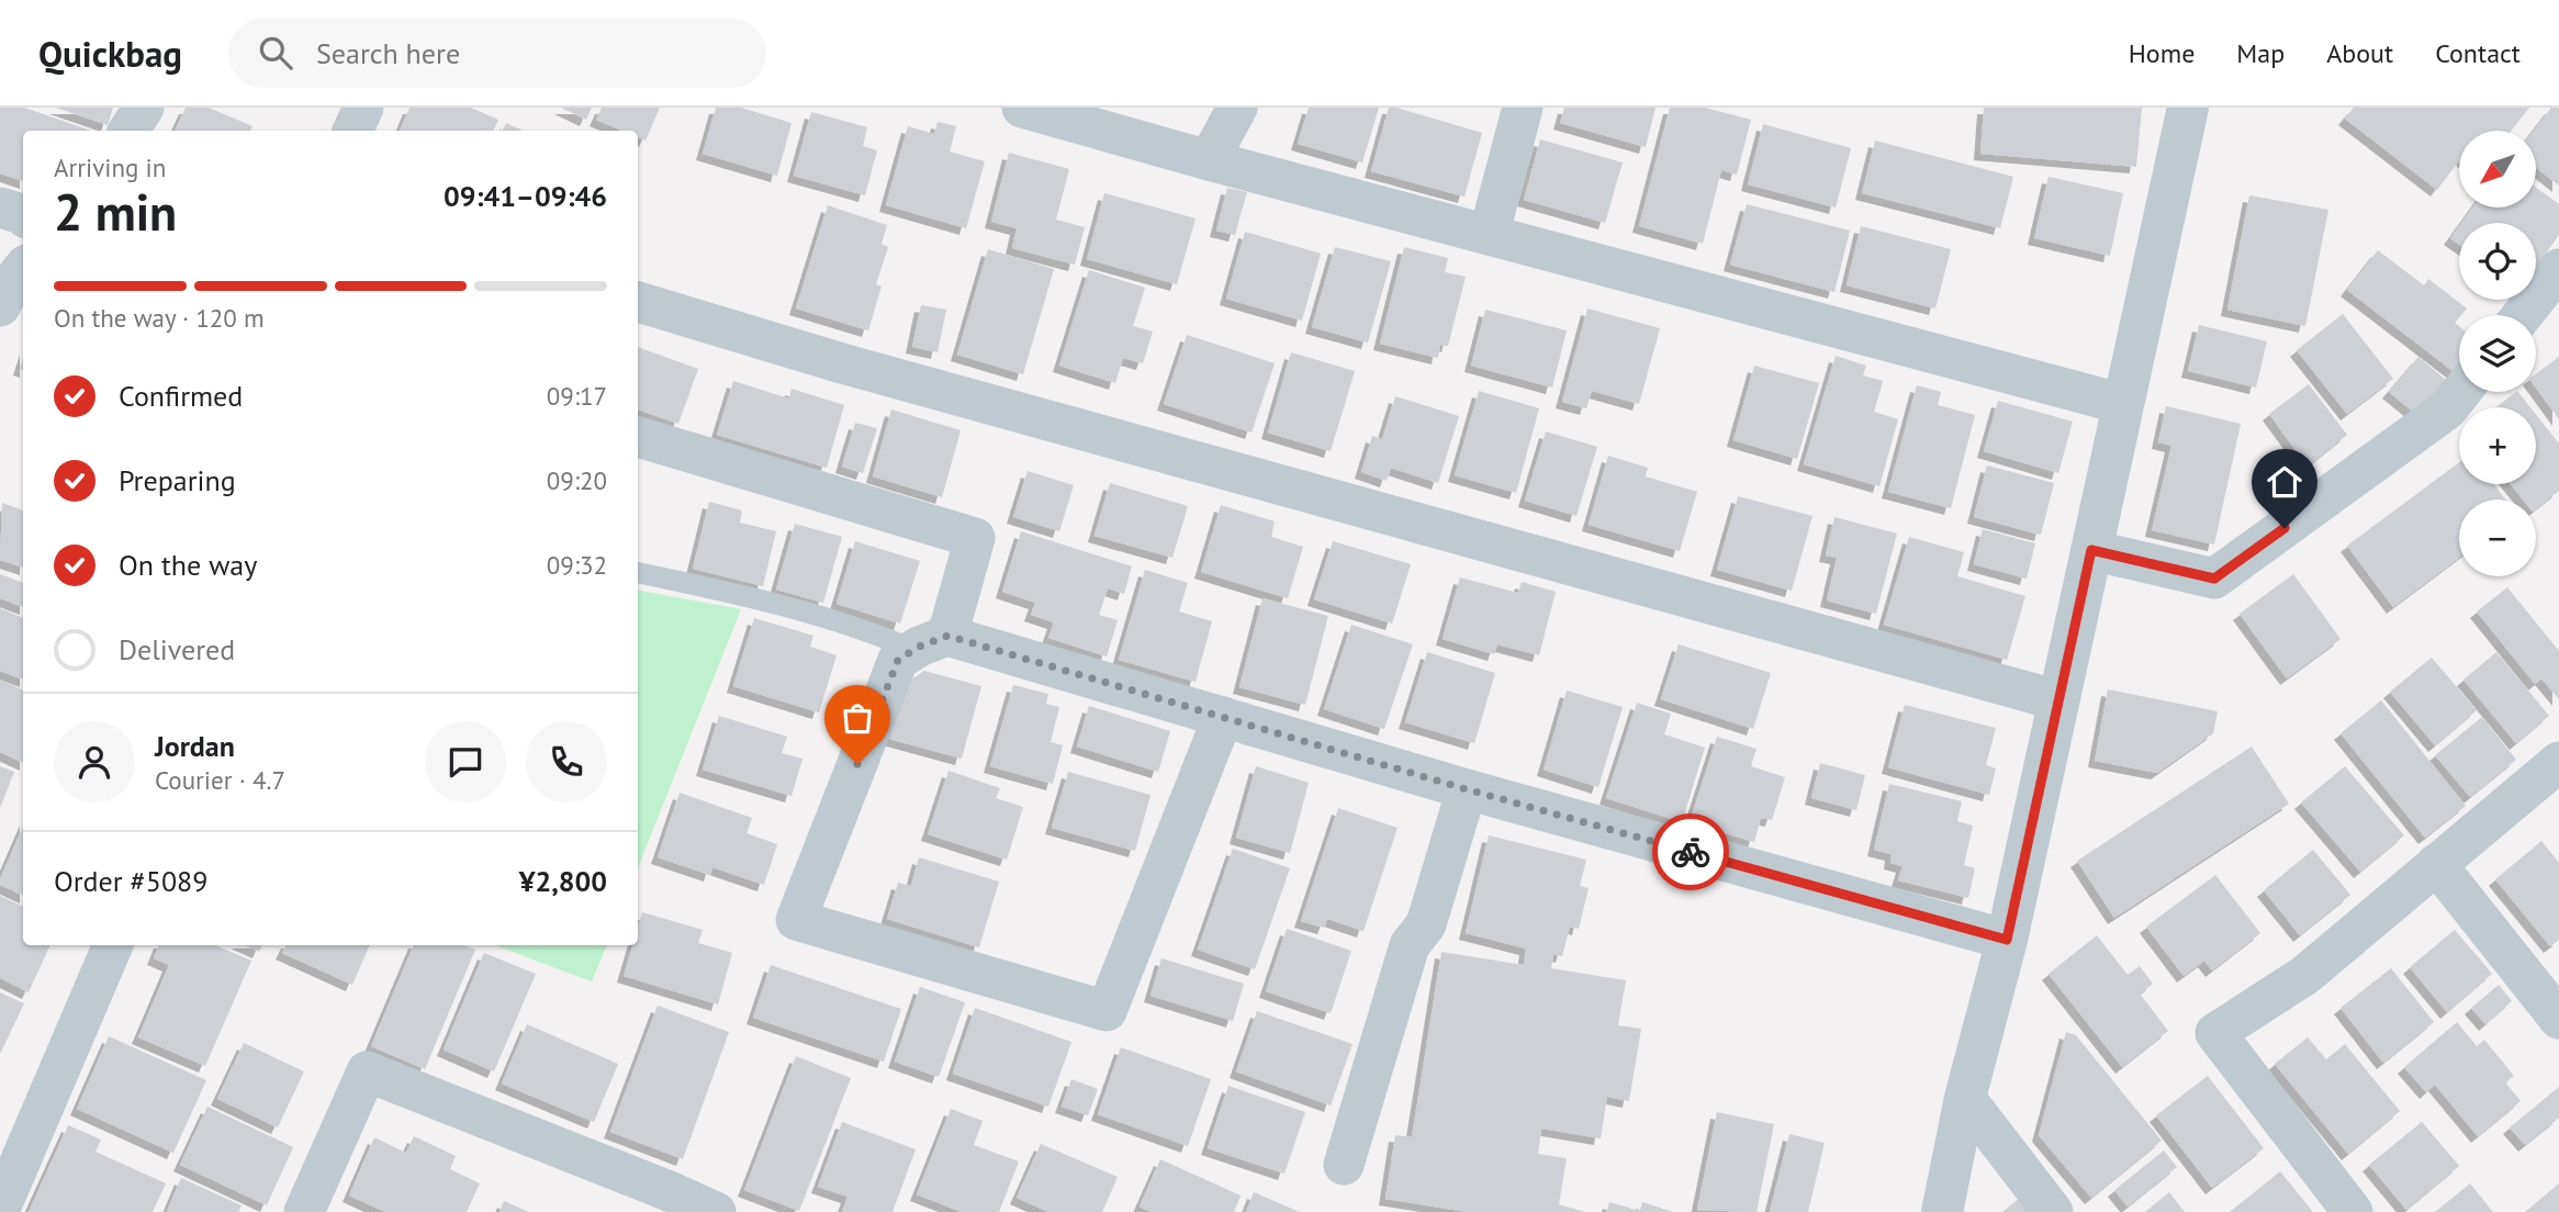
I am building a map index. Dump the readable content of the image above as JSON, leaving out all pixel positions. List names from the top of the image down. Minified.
{"north":"bottom left","page":{"header":"Quickbag","search":"Search here","nav":["Home","Map","About","Contact"],"map_buttons":["+","−"],"heading":["2 min","Arriving in","09:41–09:46"],"panel":["Jordan","Courier · 4.7","Order #5089","¥2,800"],"bar":"On the way · 120 m","list":[["Confirmed","09:17"],["Preparing","09:20"],["On the way","09:32"],"Delivered"]}}
